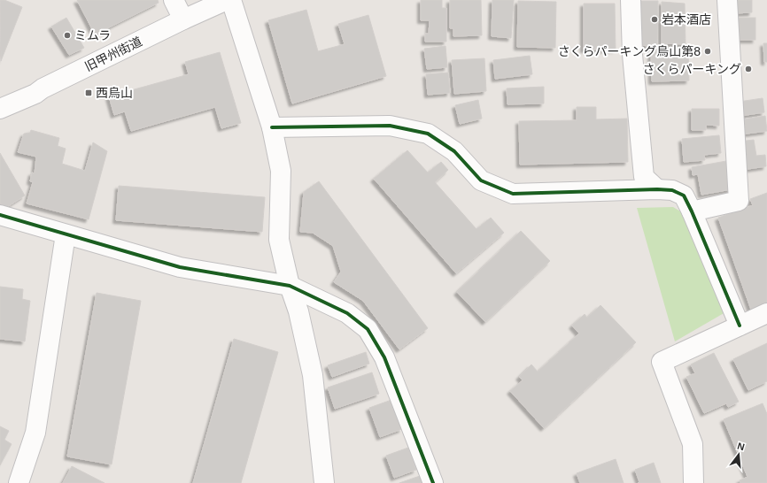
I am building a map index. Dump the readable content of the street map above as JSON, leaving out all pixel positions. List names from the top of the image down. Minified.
{"streets":{"street":["旧甲州街道"]},"places":{"other":["岩本酒店","ミムラ","さくらパーキング烏山第8","さくらパーキング"],"transit":["西烏山"]},"north":"top"}
